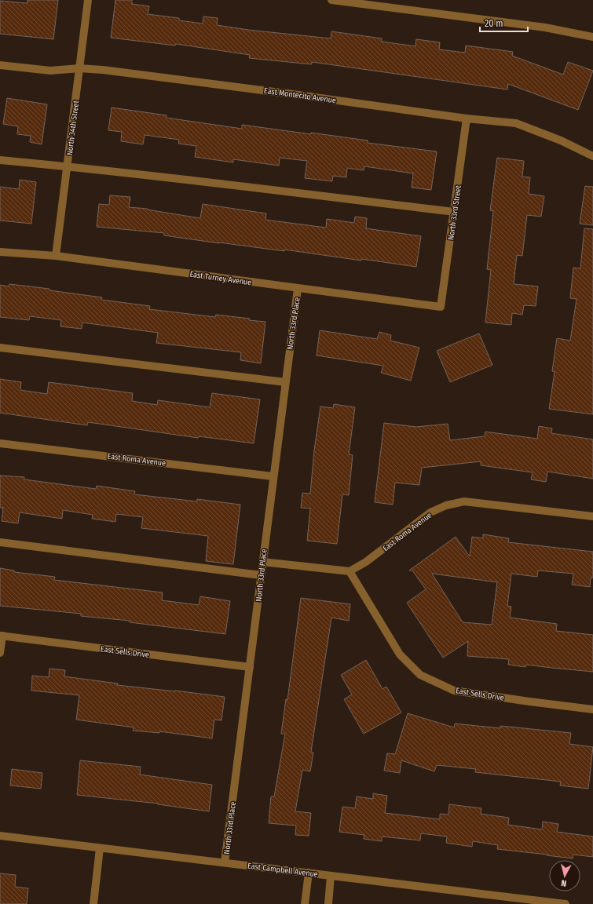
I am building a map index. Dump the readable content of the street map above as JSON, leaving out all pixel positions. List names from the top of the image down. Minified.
{"streets":{"street":["East Montecito Avenue","North 34th Street","North 33rd Street","East Turney Avenue","North 33rd Place","East Roma Avenue","East Sells Drive","East Campbell Avenue"]},"crossings":[["East Montecito Avenue","North 34th Street"],["East Montecito Avenue","North 33rd Street"],["North 34th Street","East Turney Avenue"],["North 33rd Street","East Turney Avenue"],["East Turney Avenue","North 33rd Place"],["North 33rd Place","East Roma Avenue"],["North 33rd Place","East Sells Drive"],["North 33rd Place","East Campbell Avenue"],["East Roma Avenue","East Sells Drive"]],"scale_bar":"20 m","north":"bottom"}
